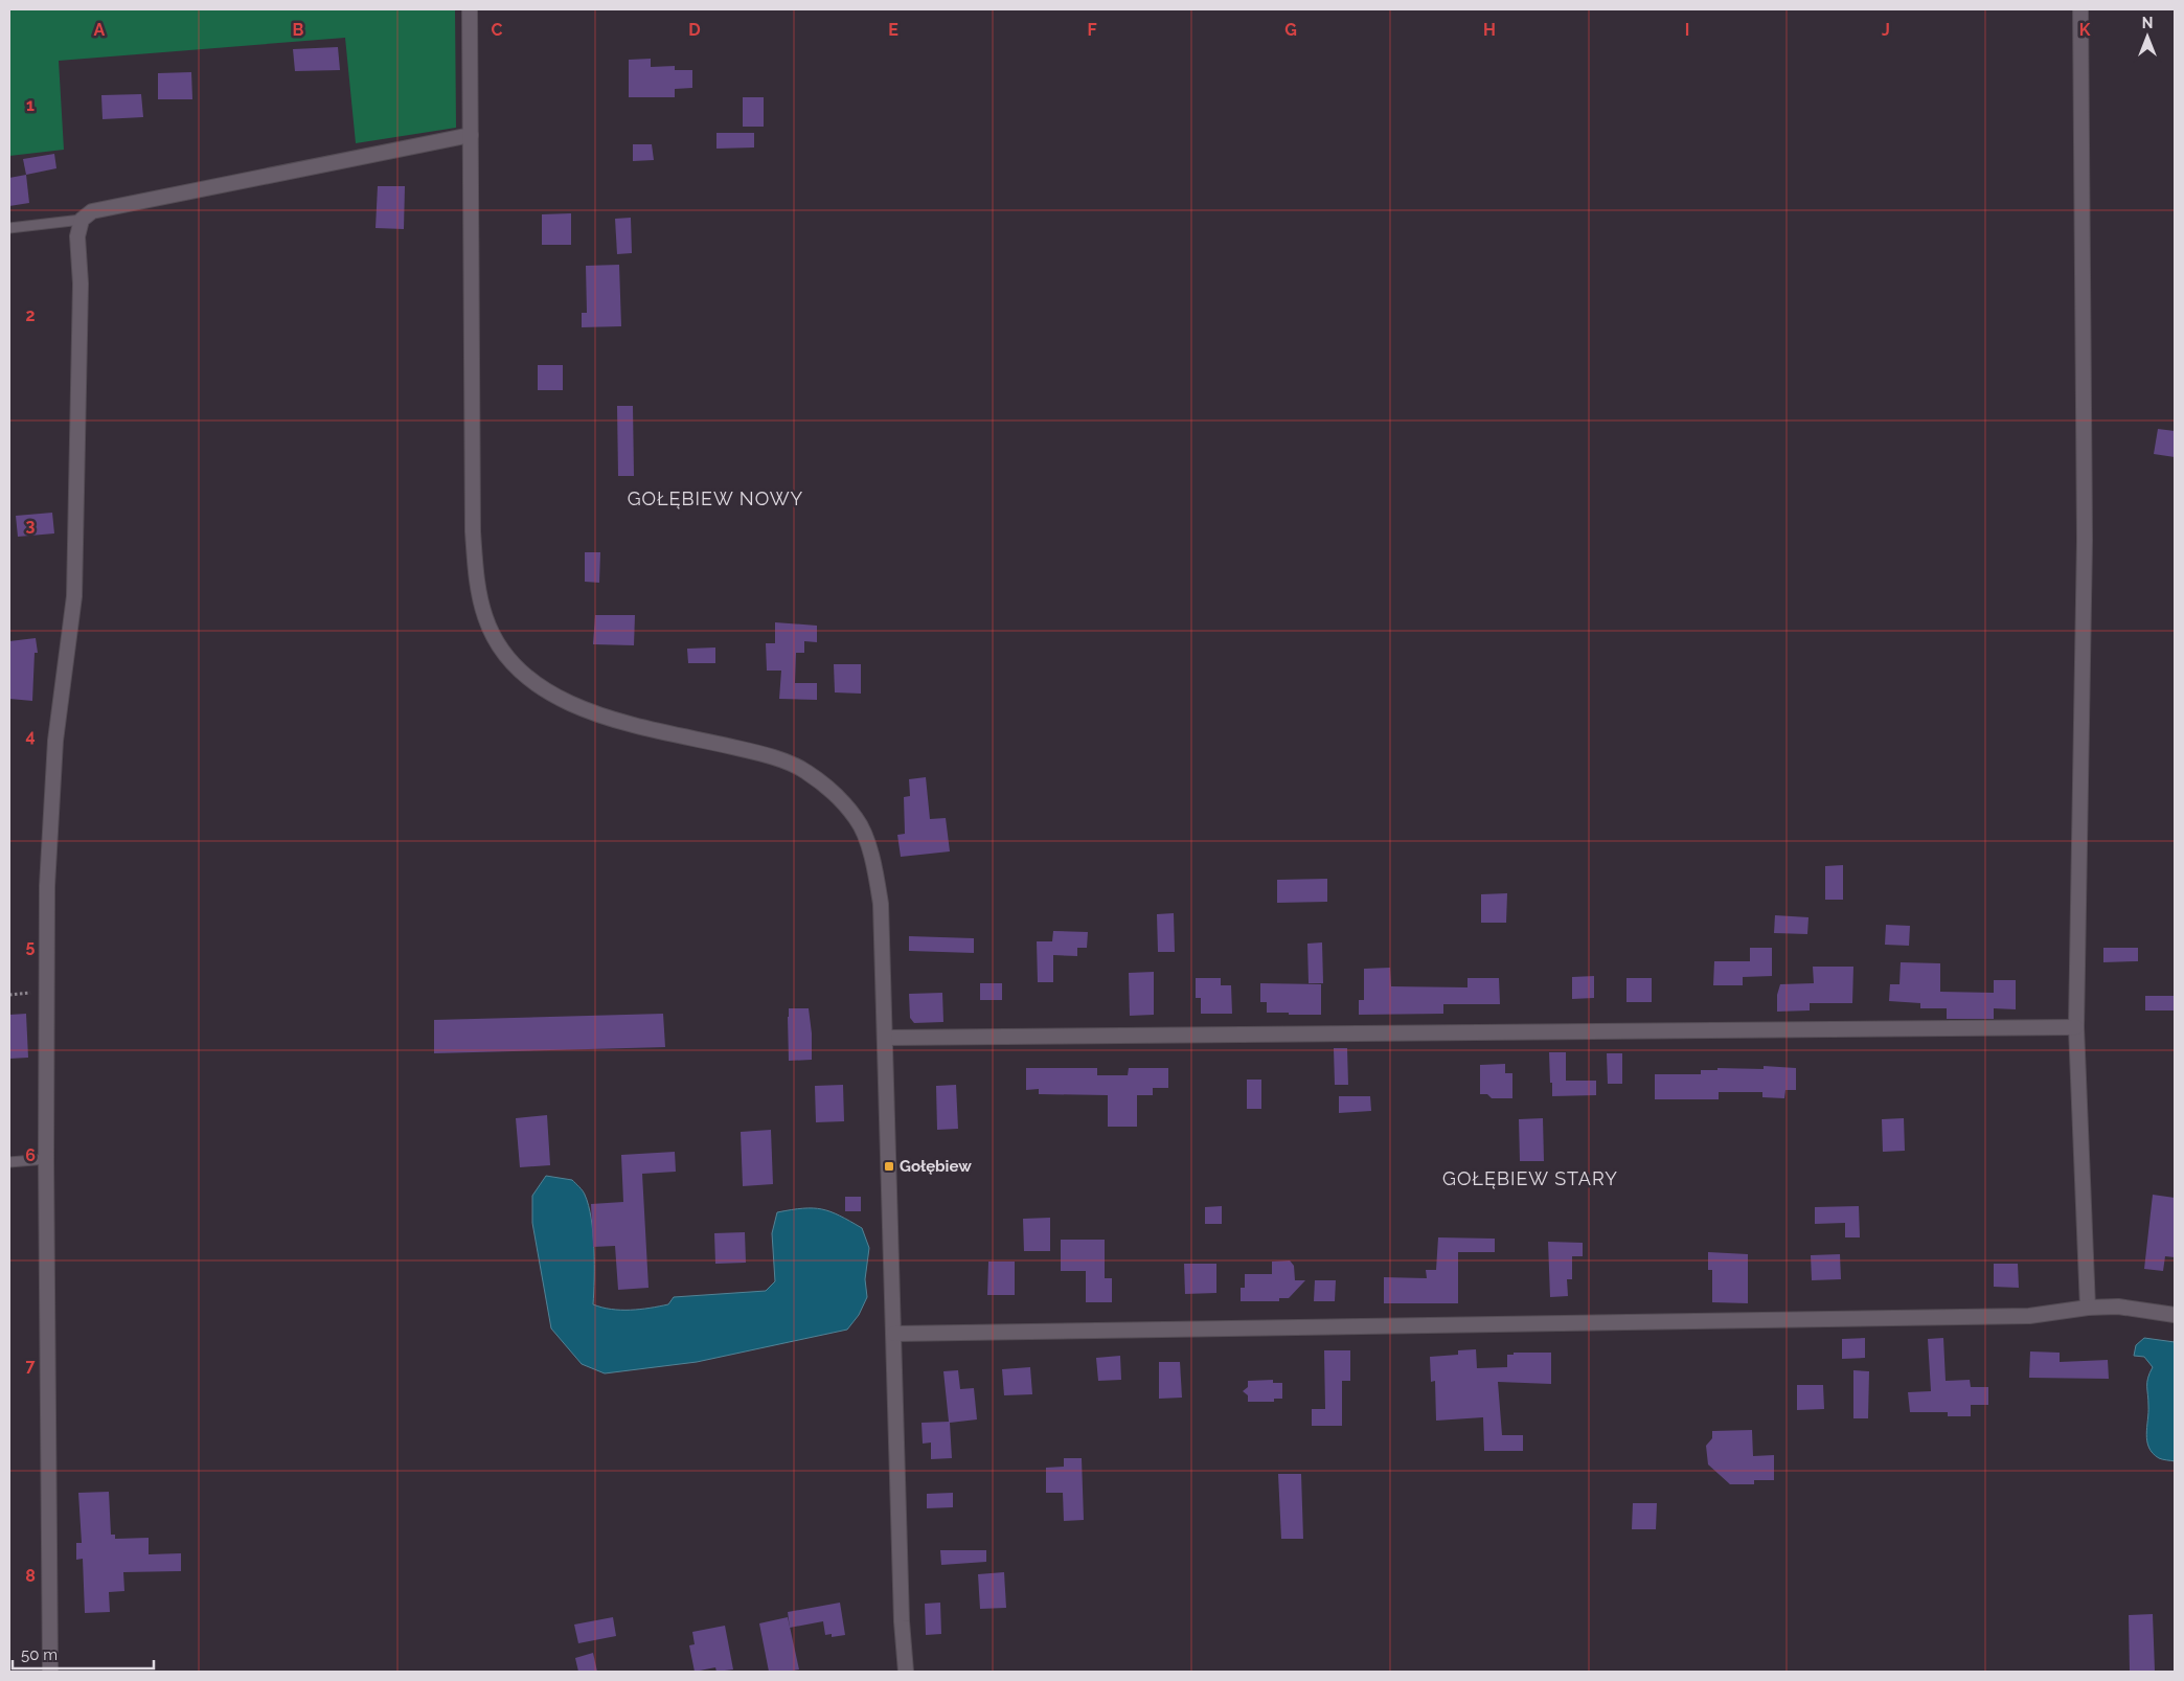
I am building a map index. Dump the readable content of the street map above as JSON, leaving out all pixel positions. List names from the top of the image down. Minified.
{"districts":["GOŁĘBIEW NOWY","GOŁĘBIEW STARY"],"places":{"transit":["Gołębiew"]},"scale_bar":"50 m","north":"top","grid":{"columns":["A","B","C","D","E","F","G","H","I","J","K"],"rows":["1","2","3","4","5","6","7","8"]}}
